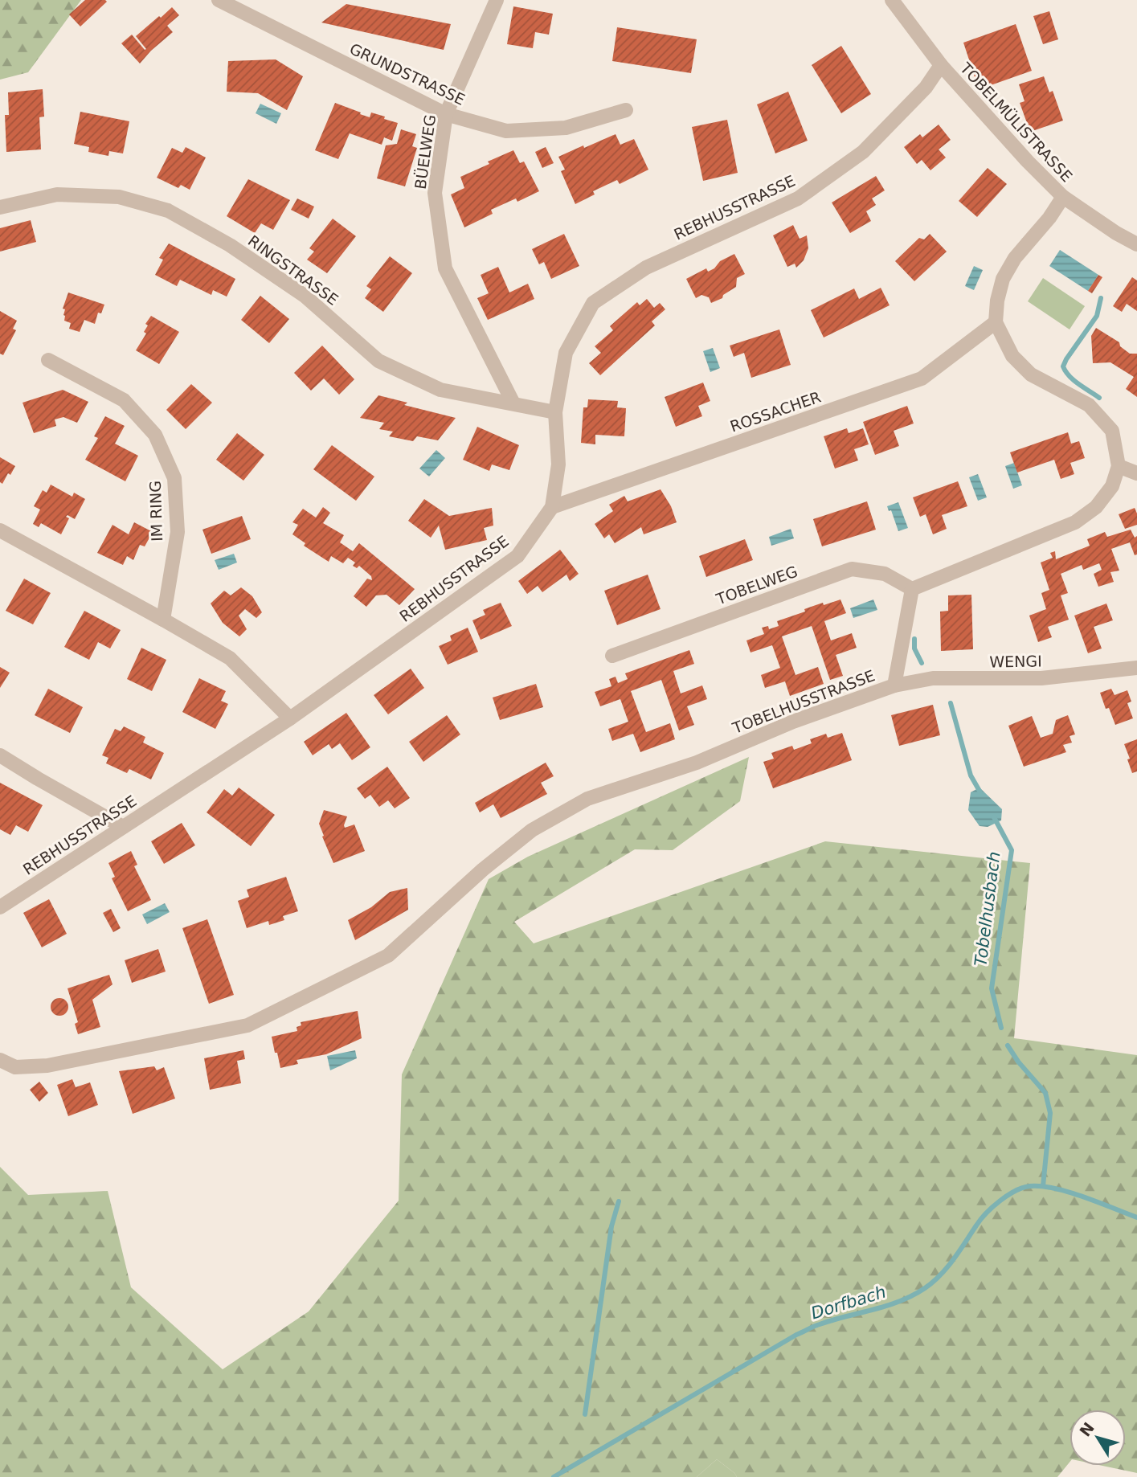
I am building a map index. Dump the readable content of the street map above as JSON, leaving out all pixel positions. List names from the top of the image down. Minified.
{"streets":{"street":["GRUNDSTRASSE","TOBELMÜLISTRASSE","BÜELWEG","REBHUSSTRASSE","RINGSTRASSE","ROSSACHER","IM RING","TOBELWEG","WENGI","TOBELHUSSTRASSE"]},"crossings":[["GRUNDSTRASSE","BÜELWEG"],["TOBELMÜLISTRASSE","REBHUSSTRASSE"],["BÜELWEG","RINGSTRASSE"],["REBHUSSTRASSE","RINGSTRASSE"],["REBHUSSTRASSE","ROSSACHER"],["TOBELWEG","TOBELHUSSTRASSE"],["WENGI","TOBELHUSSTRASSE"]],"water":["Tobelhusbach","Dorfbach"],"north":"top left"}
